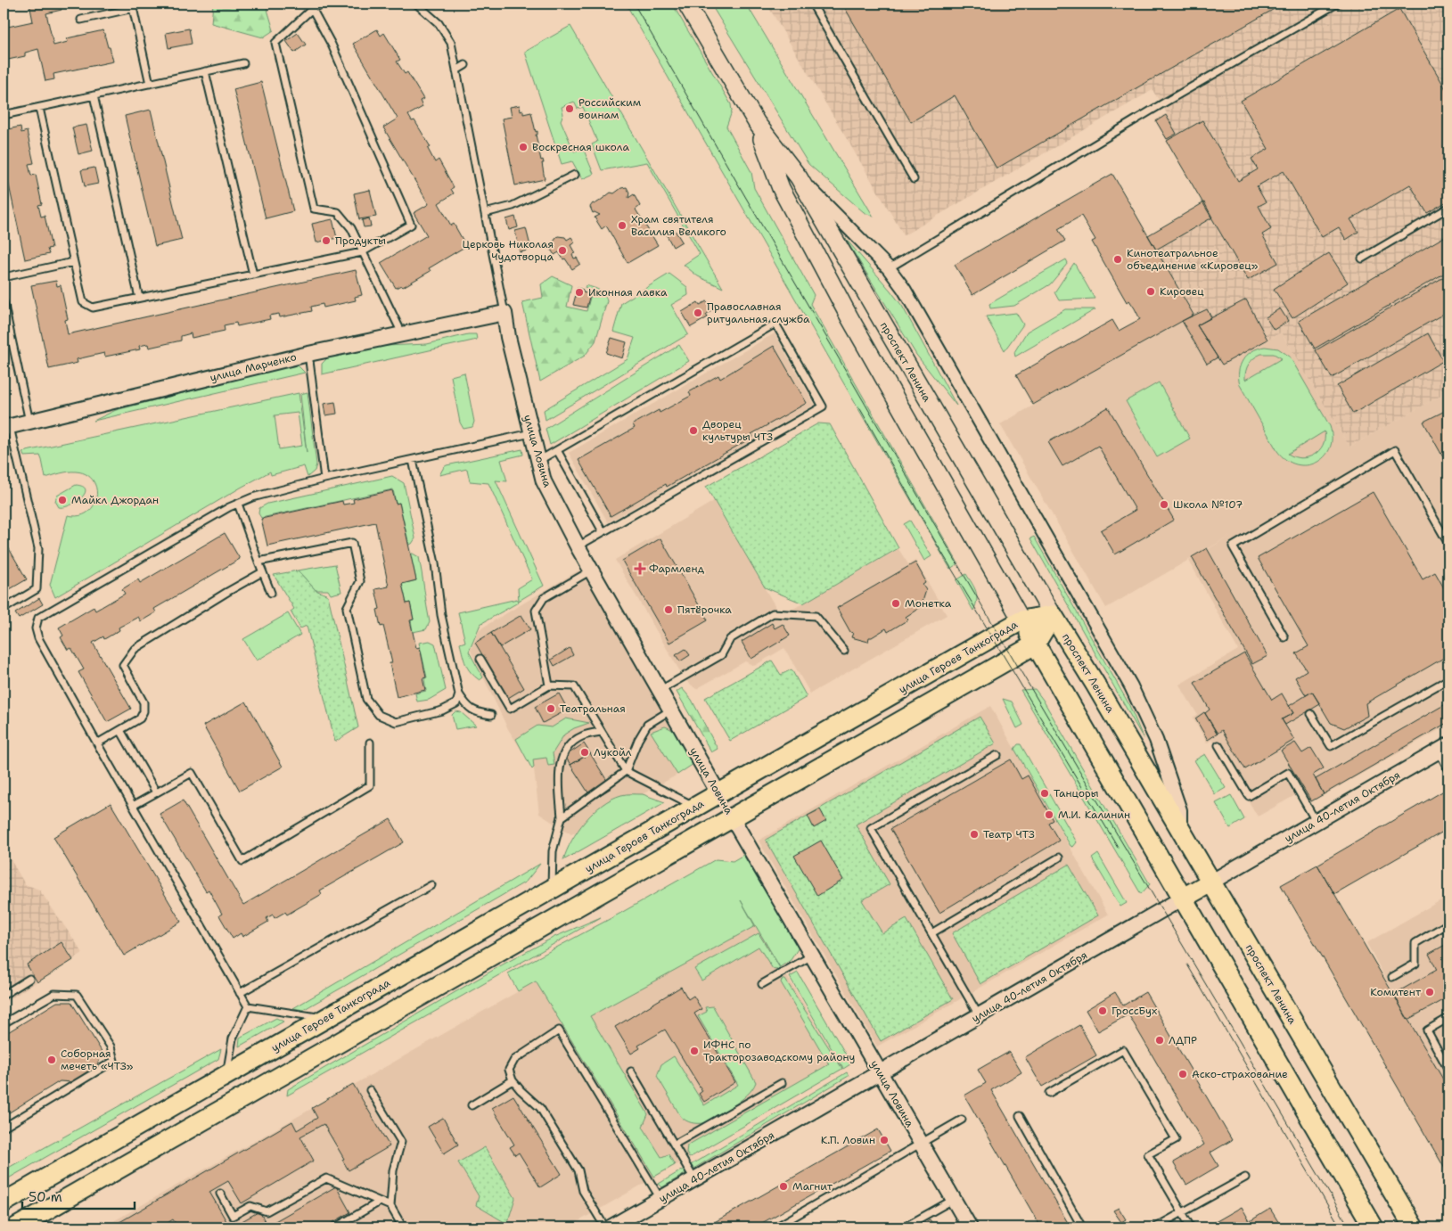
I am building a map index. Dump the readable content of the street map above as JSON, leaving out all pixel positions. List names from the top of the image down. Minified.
{"streets":{"main road":["проспект Ленина","улица Ловина","улица Героев Танкограда","улица 40-летия Октября"],"street":["улица Марченко"]},"crossings":[["проспект Ленина","улица Героев Танкограда"],["проспект Ленина","улица 40-летия Октября"],["улица Марченко","улица Ловина"],["улица Ловина","улица Героев Танкограда"],["улица Ловина","улица 40-летия Октября"]],"places":{"other":["Российским воинам","Воскресная школа","Храм святителя Василия Великого","Продукты","Церковь Николая Чудотворца","Кинотеатральное объединение «Кировец»","Кировец","Иконная лавка","Православная ритуальная служба","Дворец культуры ЧТЗ","Майкл Джордан","Школа №107","Монетка","Пятёрочка","Театральная","Лукойл","Танцоры","М.И. Калинин","Театр ЧТЗ","Комитент","ГроссБух","ЛДПР","ИФНС по Тракторозаводскому району","Соборная мечеть «ЧТЗ»","Аско-страхование","К.П. Ловин","Магнит"],"health":["Фармленд"]},"scale_bar":"50 m"}
